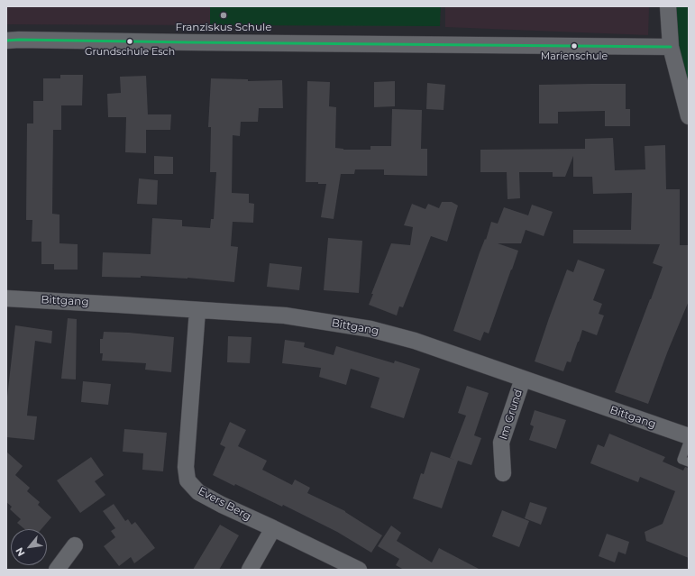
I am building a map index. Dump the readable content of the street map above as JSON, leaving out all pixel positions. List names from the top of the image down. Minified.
{"streets":{"street":["Bittgang","Im Grund","Evers Berg"]},"crossings":[["Bittgang","Im Grund"],["Bittgang","Evers Berg"]],"places":["Franziskus Schule","Grundschule Esch","Marienschule"],"north":"bottom left"}
